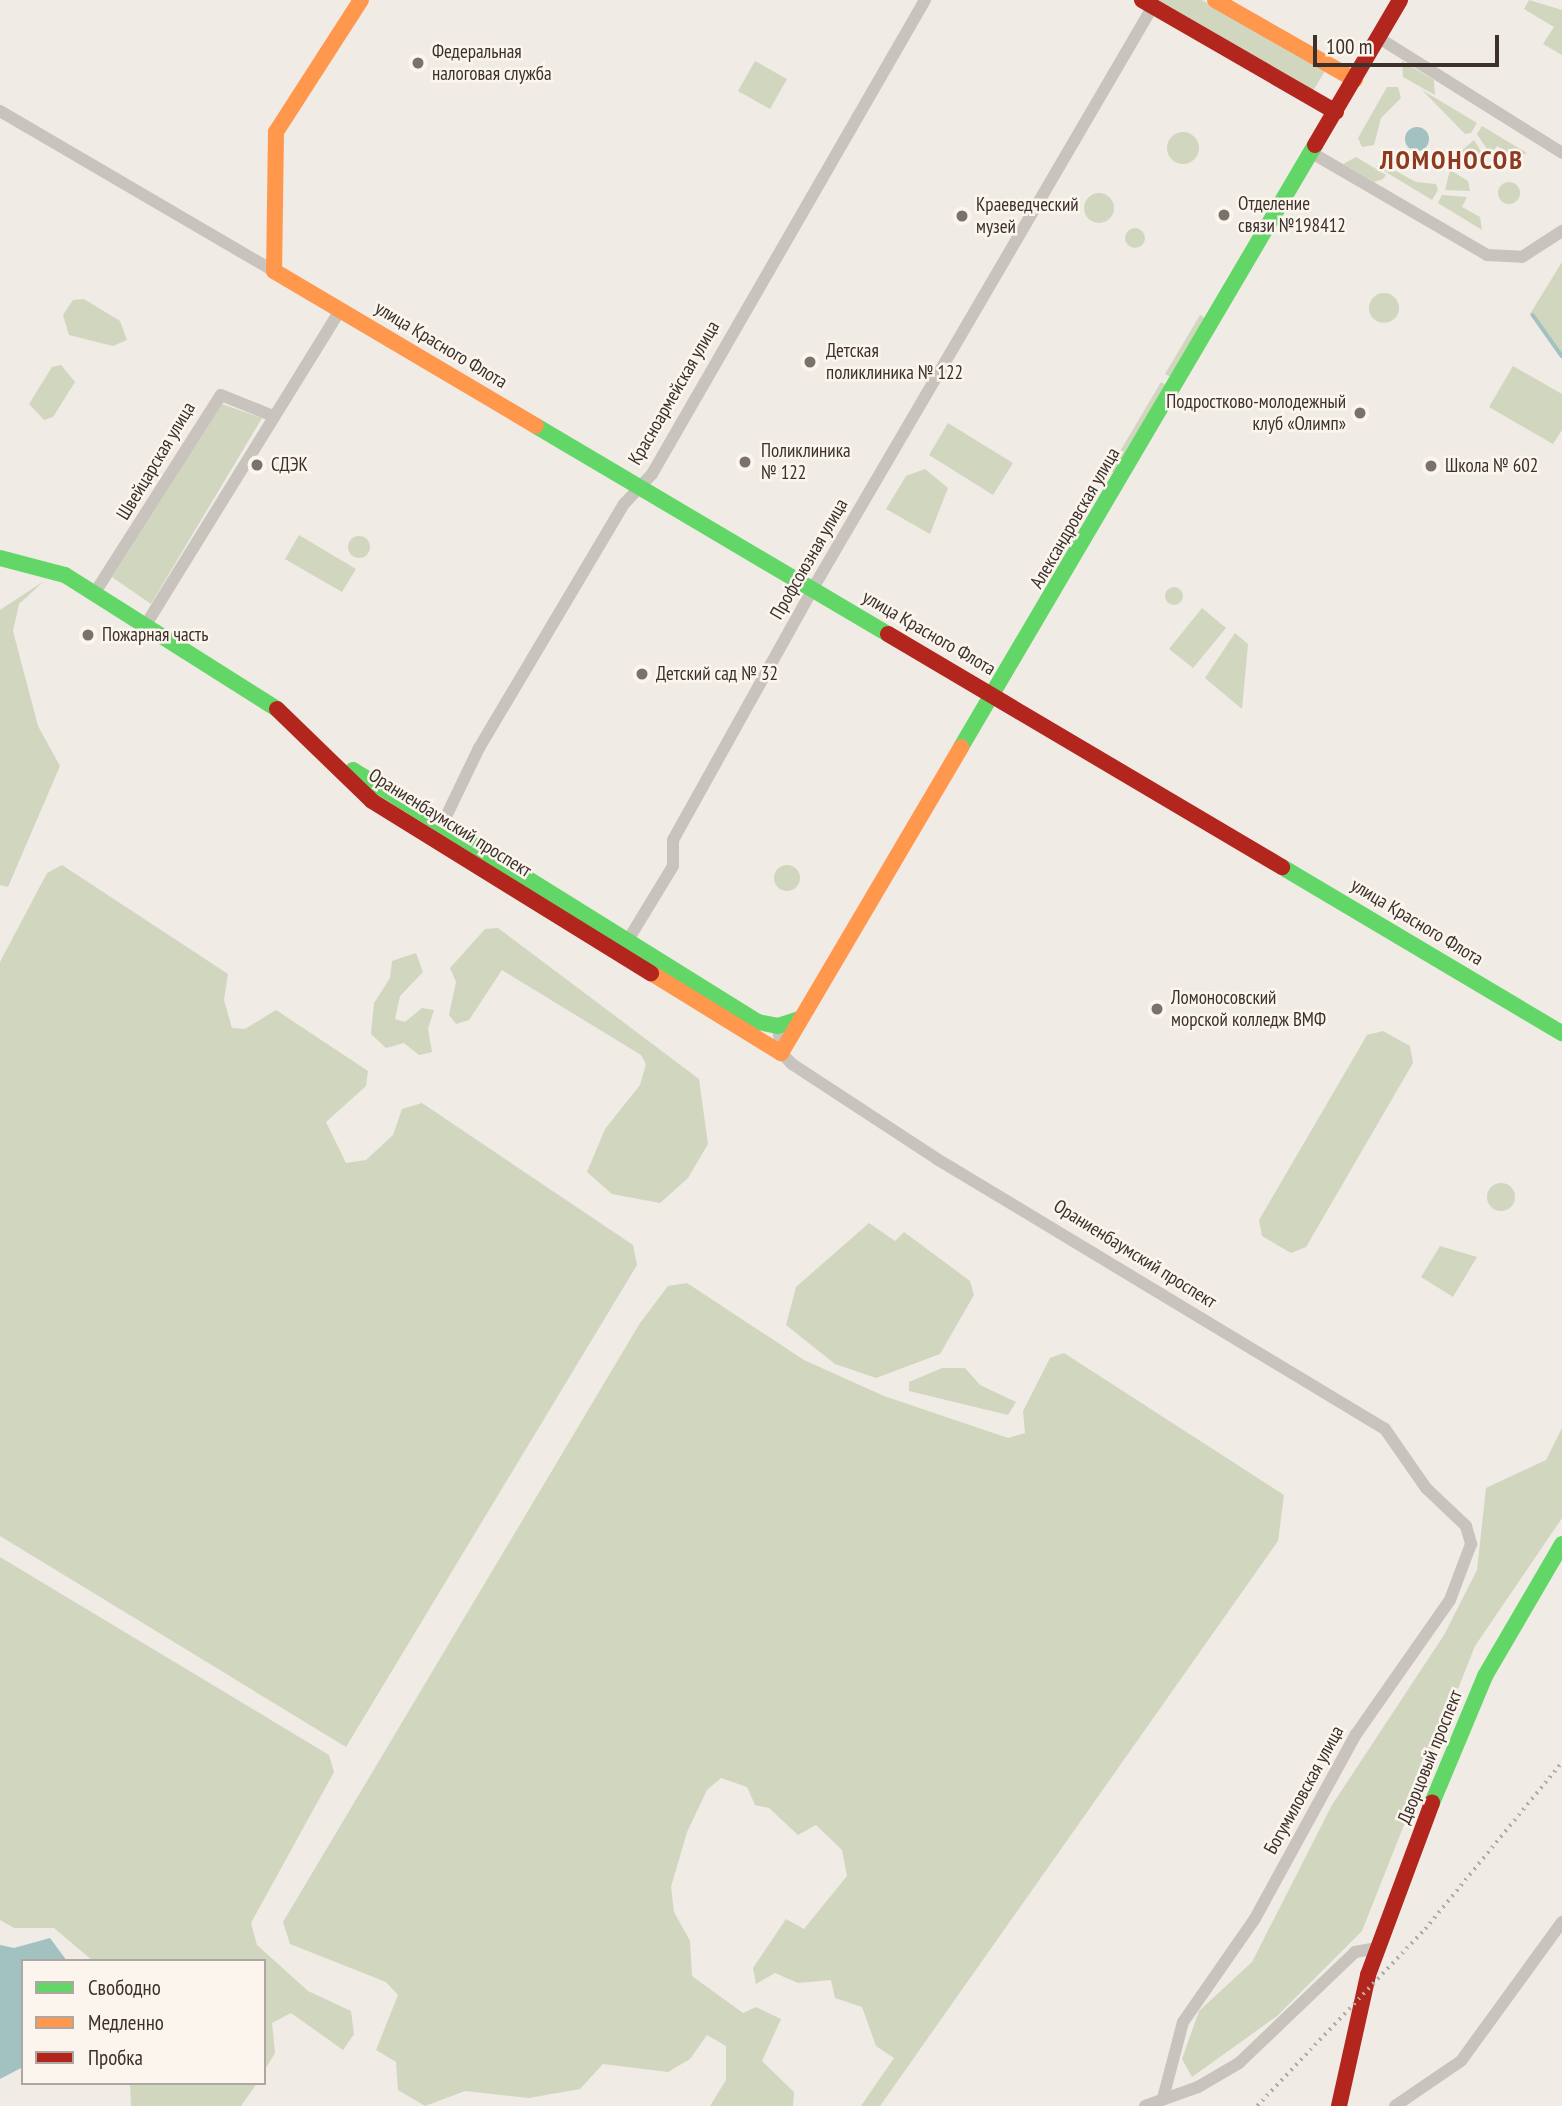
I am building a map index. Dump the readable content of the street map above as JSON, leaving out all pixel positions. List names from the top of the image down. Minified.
{"streets":{"main road":["улица Красного Флота","Александровская улица","Ораниенбаумский проспект","Дворцовый проспект"],"street":["Красноармейская улица","Швейцарская улица","Профсоюзная улица","Богумиловская улица"]},"crossings":[["улица Красного Флота","Красноармейская улица"],["улица Красного Флота","Александровская улица"],["улица Красного Флота","Профсоюзная улица"],["Красноармейская улица","Ораниенбаумский проспект"],["Швейцарская улица","Ораниенбаумский проспект"],["Александровская улица","Ораниенбаумский проспект"],["Профсоюзная улица","Ораниенбаумский проспект"],["Ораниенбаумский проспект","Богумиловская улица"]],"districts":["ЛОМОНОСОВ"],"places":["Федеральная налоговая служба","Отделение связи №198412","Краеведческий музей","Детская поликлиника № 122","Подростково-молодежный клуб «Олимп»","Поликлиника № 122","СДЭК","Школа № 602","Пожарная часть","Детский сад № 32","Ломоносовский морской колледж ВМФ"],"legend":["Свободно","Медленно","Пробка"],"scale_bar":"100 m"}
